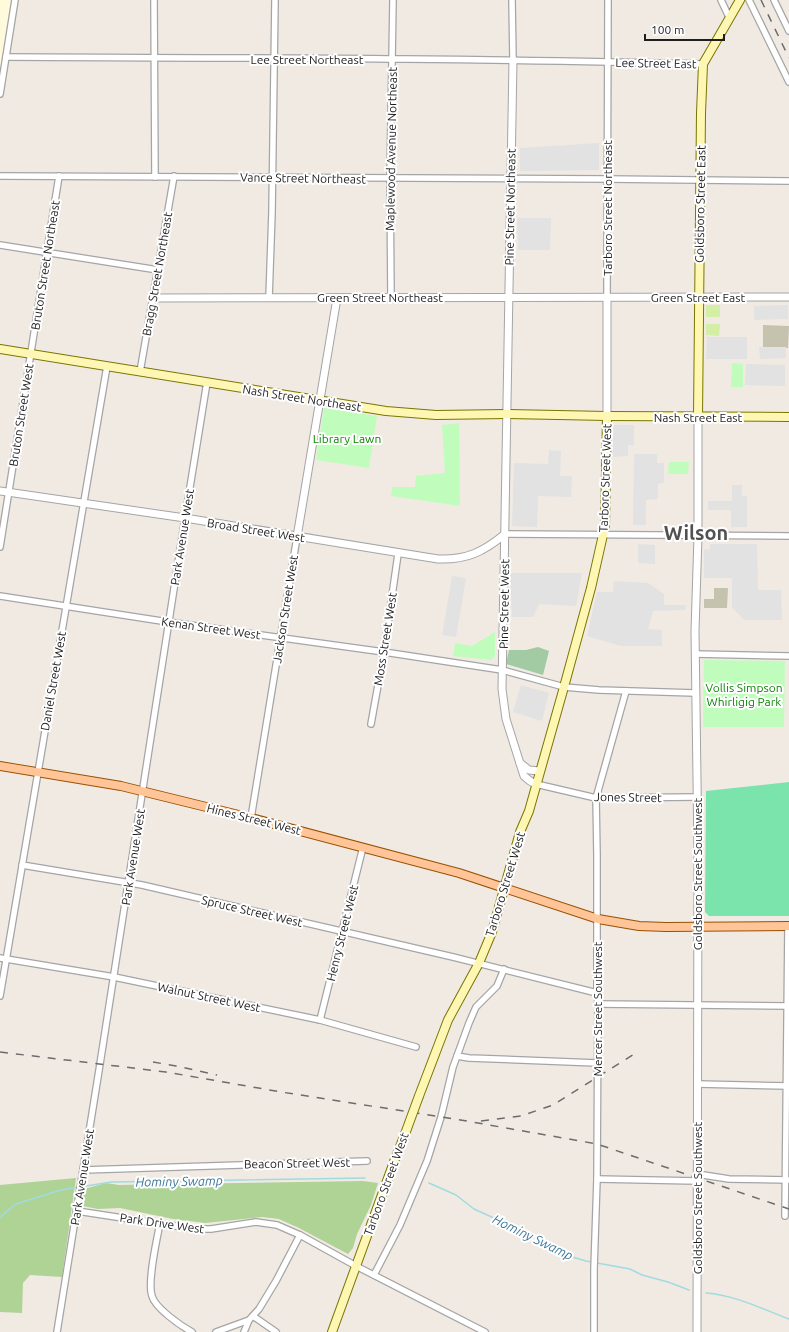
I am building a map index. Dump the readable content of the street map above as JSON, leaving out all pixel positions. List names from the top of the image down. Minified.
{"streets":{"main road":["Goldsboro Street East","Nash Street Northeast","Nash Street East","Tarboro Street West","Hines Street West"],"street":["Lee Street Northeast","Lee Street East","Maplewood Avenue Northeast","Vance Street Northeast","Pine Street Northeast","Tarboro Street Northeast","Bruton Street Northeast","Bragg Street Northeast","Green Street Northeast","Green Street East","Bruton Street West","Broad Street West","Park Avenue West","Pine Street West","Jackson Street West","Kenan Street West","Moss Street West","Daniel Street West","Jones Street","Goldsboro Street Southwest","Spruce Street West","Henry Street West","Walnut Street West","Mercer Street Southwest","Beacon Street West","Park Drive West"]},"crossings":[["Lee Street Northeast","Lee Street East"],["Lee Street Northeast","Maplewood Avenue Northeast"],["Lee Street Northeast","Pine Street Northeast"],["Lee Street Northeast","Tarboro Street Northeast"],["Lee Street East","Goldsboro Street East"],["Lee Street East","Tarboro Street Northeast"],["Maplewood Avenue Northeast","Vance Street Northeast"],["Maplewood Avenue Northeast","Green Street Northeast"],["Vance Street Northeast","Goldsboro Street East"],["Vance Street Northeast","Pine Street Northeast"],["Vance Street Northeast","Tarboro Street Northeast"],["Vance Street Northeast","Bruton Street Northeast"],["Vance Street Northeast","Bragg Street Northeast"],["Goldsboro Street East","Green Street East"],["Goldsboro Street East","Nash Street East"],["Goldsboro Street East","Goldsboro Street Southwest"],["Pine Street Northeast","Green Street Northeast"],["Pine Street Northeast","Nash Street Northeast"],["Pine Street Northeast","Pine Street West"],["Tarboro Street Northeast","Green Street Northeast"],["Tarboro Street Northeast","Green Street East"],["Tarboro Street Northeast","Nash Street Northeast"],["Tarboro Street Northeast","Nash Street East"],["Tarboro Street Northeast","Tarboro Street West"],["Bruton Street Northeast","Nash Street Northeast"],["Bruton Street Northeast","Bruton Street West"],["Bragg Street Northeast","Green Street Northeast"],["Bragg Street Northeast","Nash Street Northeast"],["Green Street Northeast","Green Street East"],["Green Street Northeast","Jackson Street West"],["Nash Street Northeast","Bruton Street West"],["Nash Street Northeast","Nash Street East"],["Nash Street Northeast","Tarboro Street West"],["Nash Street Northeast","Park Avenue West"],["Nash Street Northeast","Pine Street West"],["Nash Street Northeast","Jackson Street West"],["Nash Street Northeast","Daniel Street West"],["Bruton Street West","Broad Street West"],["Nash Street East","Tarboro Street West"],["Nash Street East","Goldsboro Street Southwest"],["Tarboro Street West","Pine Street West"],["Tarboro Street West","Kenan Street West"],["Tarboro Street West","Jones Street"],["Tarboro Street West","Hines Street West"],["Tarboro Street West","Spruce Street West"],["Tarboro Street West","Park Drive West"],["Broad Street West","Park Avenue West"],["Broad Street West","Pine Street West"],["Broad Street West","Jackson Street West"],["Broad Street West","Moss Street West"],["Broad Street West","Daniel Street West"],["Park Avenue West","Kenan Street West"],["Park Avenue West","Hines Street West"],["Park Avenue West","Spruce Street West"],["Park Avenue West","Walnut Street West"],["Park Avenue West","Beacon Street West"],["Park Avenue West","Park Drive West"],["Pine Street West","Kenan Street West"],["Pine Street West","Jones Street"],["Jackson Street West","Kenan Street West"],["Jackson Street West","Hines Street West"],["Kenan Street West","Moss Street West"],["Kenan Street West","Daniel Street West"],["Kenan Street West","Goldsboro Street Southwest"],["Kenan Street West","Mercer Street Southwest"],["Daniel Street West","Hines Street West"],["Daniel Street West","Spruce Street West"],["Daniel Street West","Walnut Street West"],["Jones Street","Goldsboro Street Southwest"],["Jones Street","Mercer Street Southwest"],["Hines Street West","Goldsboro Street Southwest"],["Hines Street West","Henry Street West"],["Hines Street West","Mercer Street Southwest"],["Spruce Street West","Henry Street West"],["Spruce Street West","Mercer Street Southwest"],["Henry Street West","Walnut Street West"]],"districts":["Wilson"],"water":["Hominy Swamp"],"parks":["Library Lawn","Vollis Simpson Whirligig Park"],"scale_bar":"100 m"}
